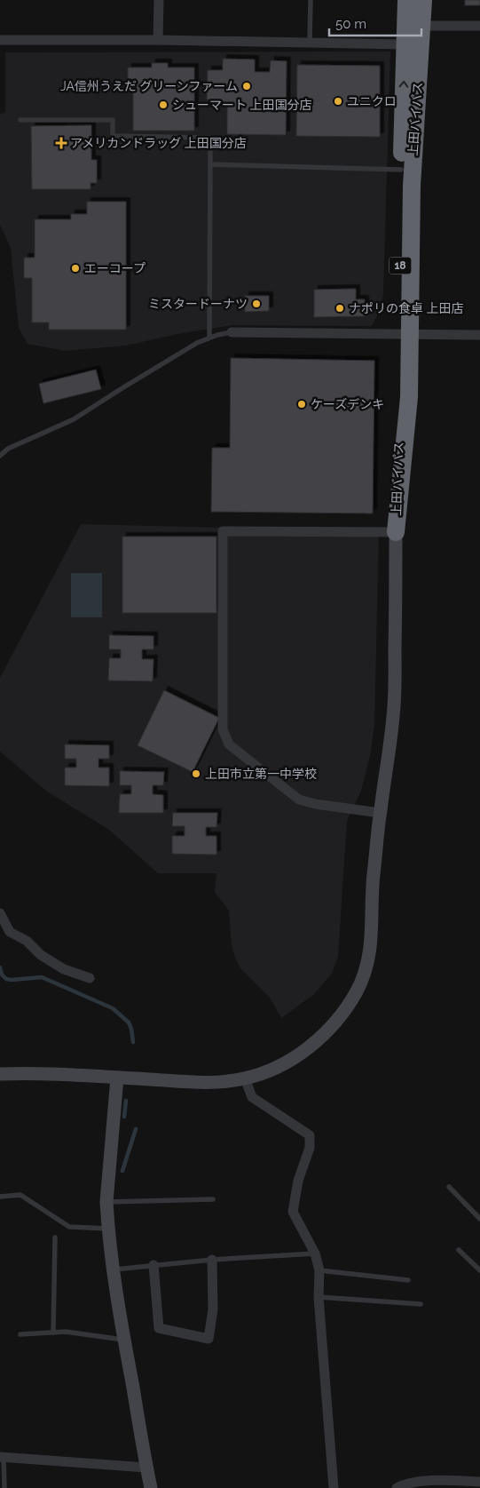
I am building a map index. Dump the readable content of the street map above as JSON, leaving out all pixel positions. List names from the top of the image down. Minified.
{"streets":{"highway":["上田バイパス","18"]},"places":{"other":["JA信州うえだ グリーンファーム","ユニクロ","シューマート 上田国分店","エーコープ","ミスタードーナツ","ナポリの食卓 上田店","ケーズデンキ","上田市立第一中学校"],"health":["アメリカンドラッグ 上田国分店"]},"scale_bar":"50 m"}
